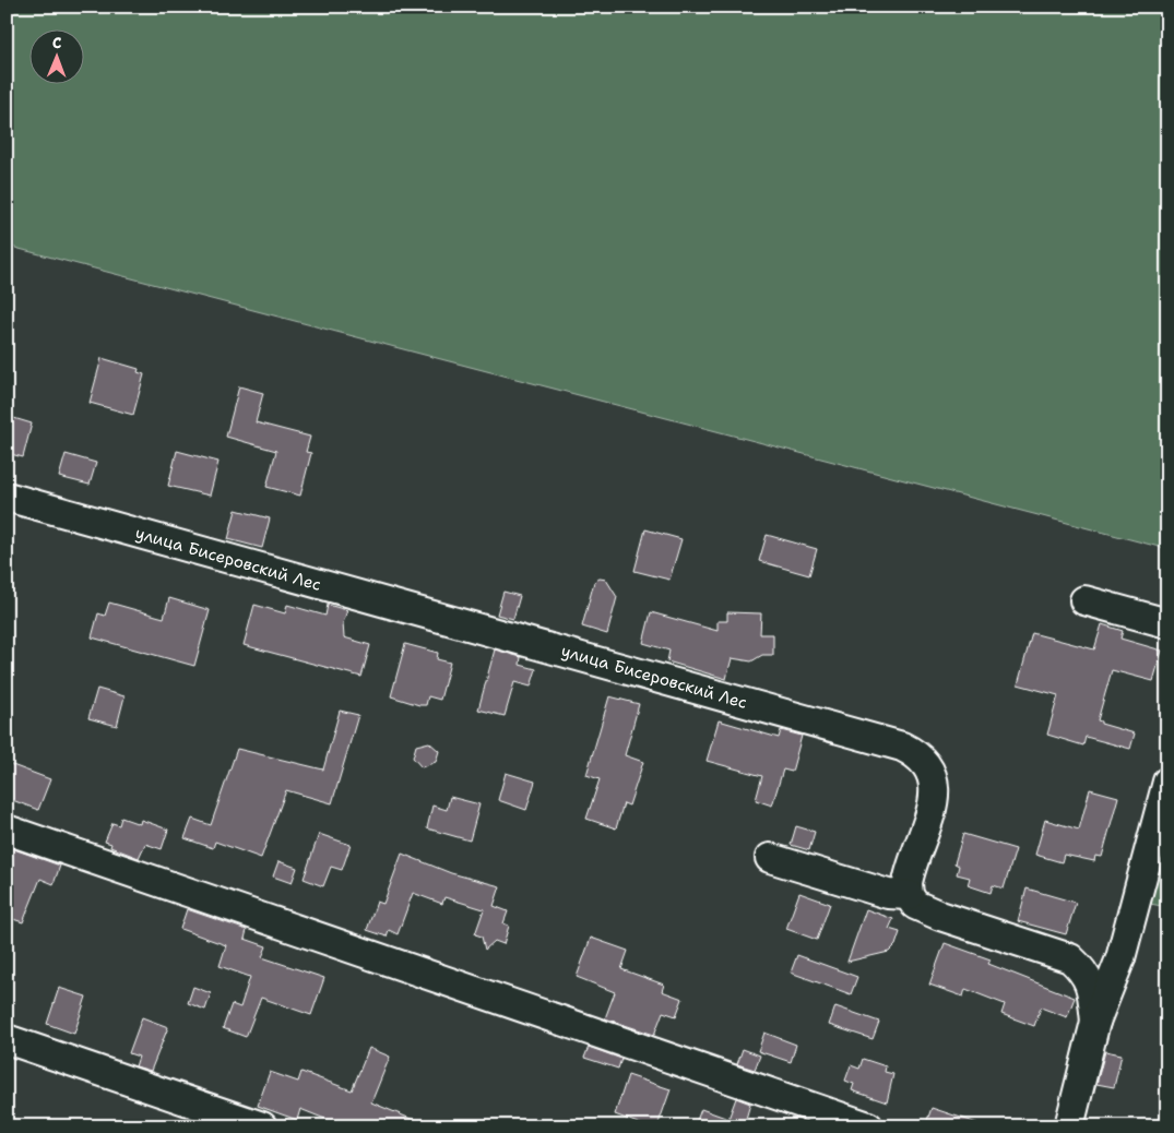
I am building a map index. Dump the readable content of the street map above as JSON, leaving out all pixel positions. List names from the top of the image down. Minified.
{"streets":{"street":["улица Бисеровский Лес"]},"north":"top"}
